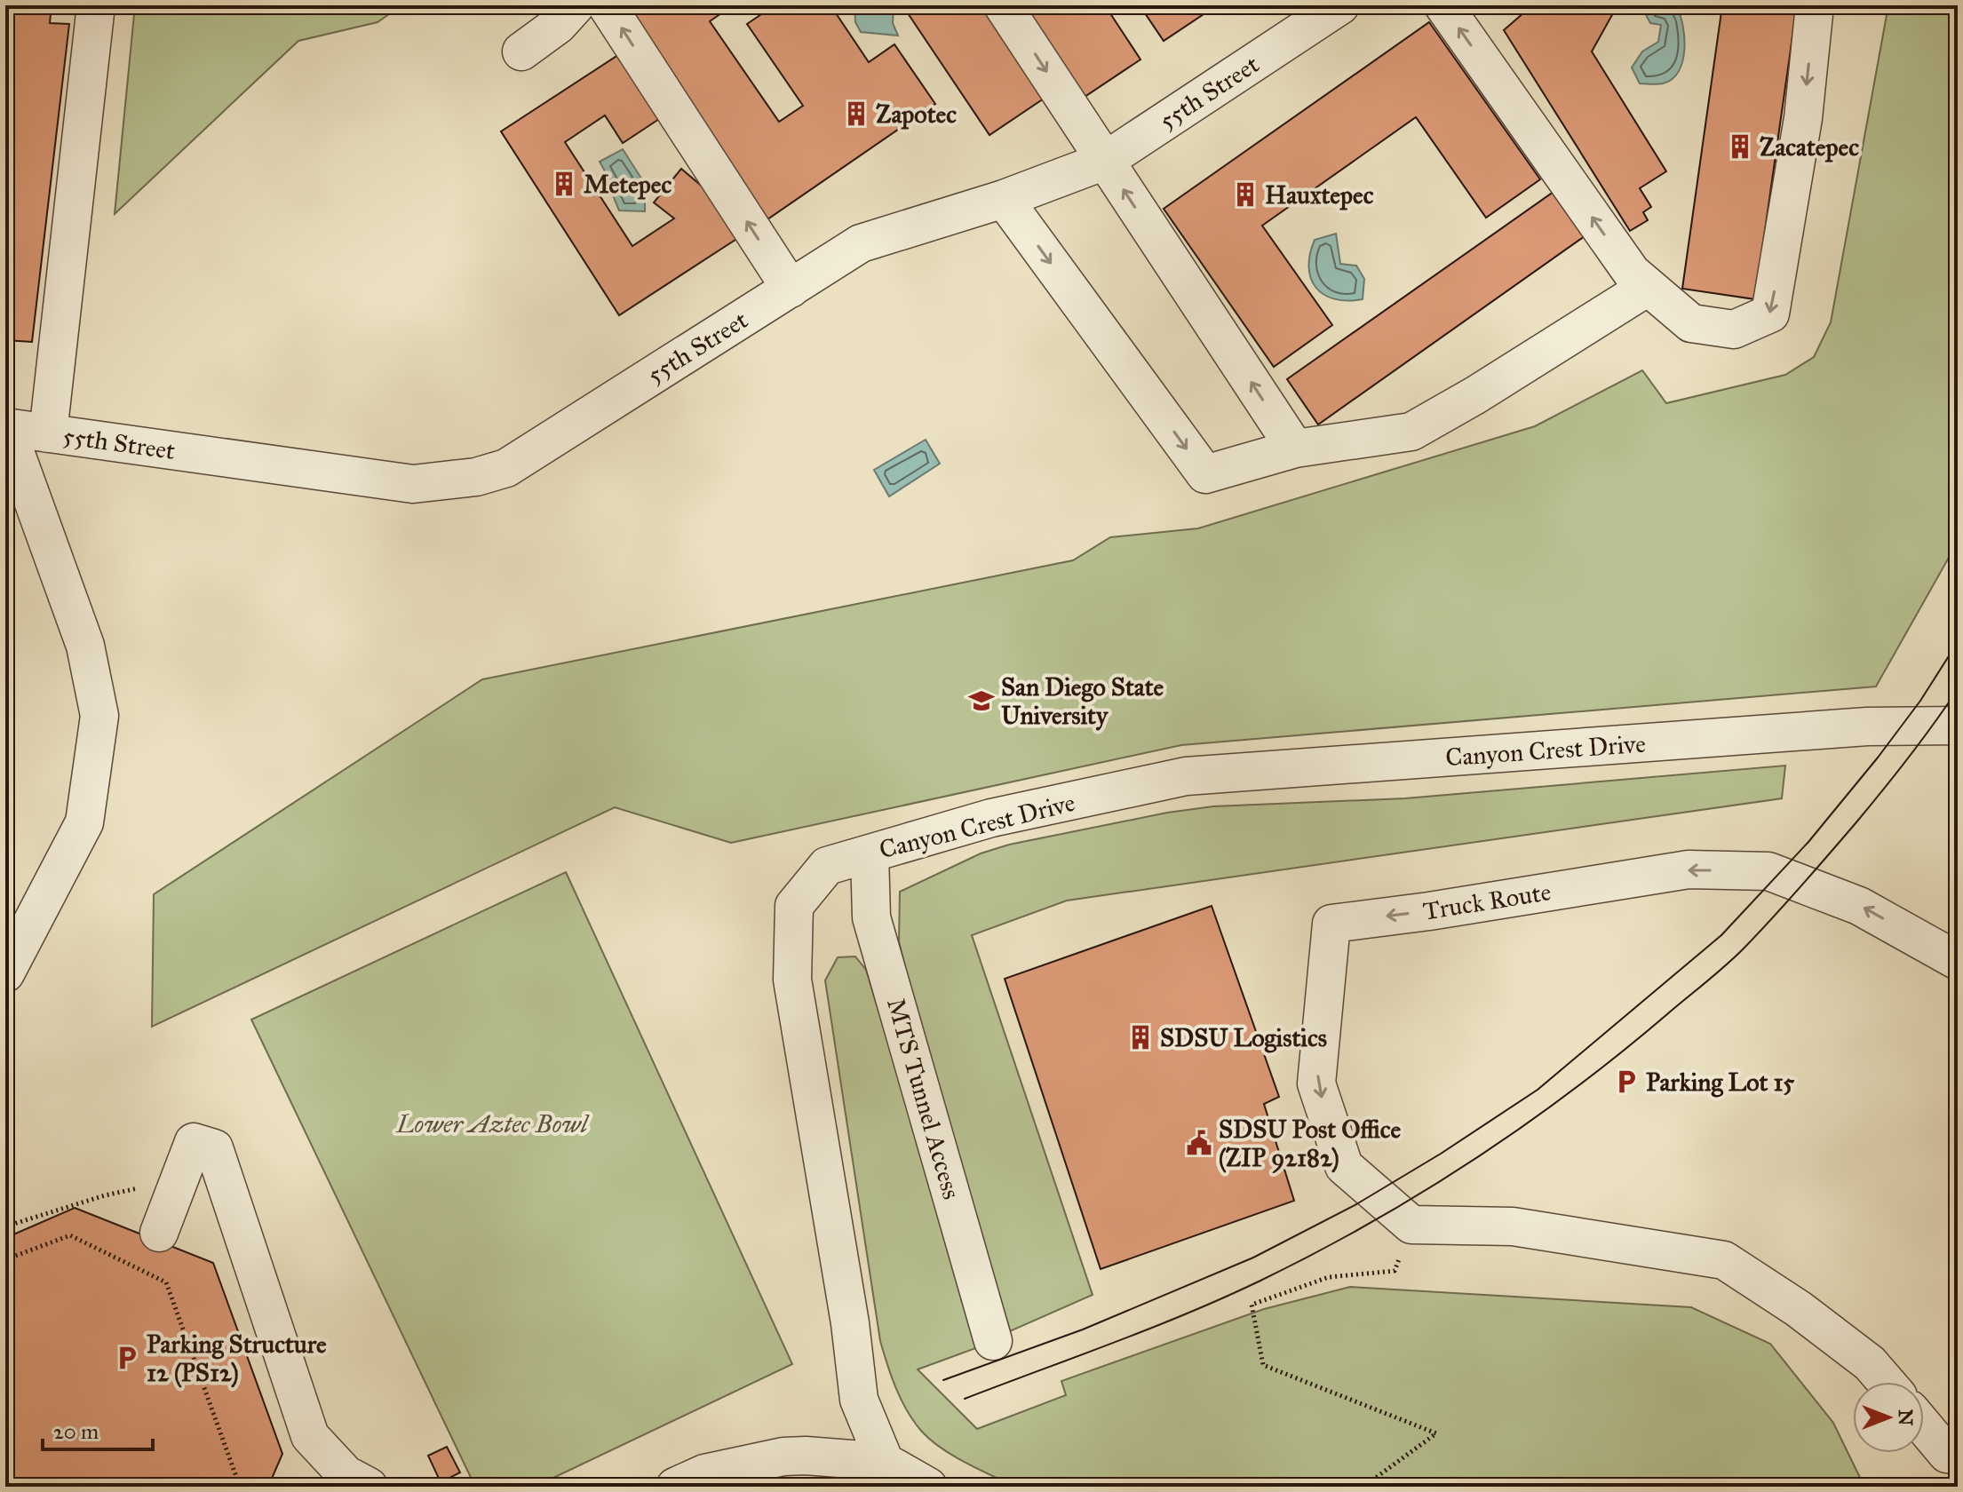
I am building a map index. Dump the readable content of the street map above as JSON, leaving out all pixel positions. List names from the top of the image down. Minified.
{"streets":{"street":["55th Street","Canyon Crest Drive","Truck Route","MTS Tunnel Access"]},"crossings":[["Canyon Crest Drive","MTS Tunnel Access"]],"parks":["Lower Aztec Bowl"],"places":{"building":["Zapotec","Zacatepec","Metepec","Hauxtepec","SDSU Logistics"],"school or university":["San Diego State University"],"parking":["Parking Lot 15","Parking Structure 12 (PS12)"],"public building":["SDSU Post Office (ZIP 92182)"]},"scale_bar":"20 m","north":"right"}
